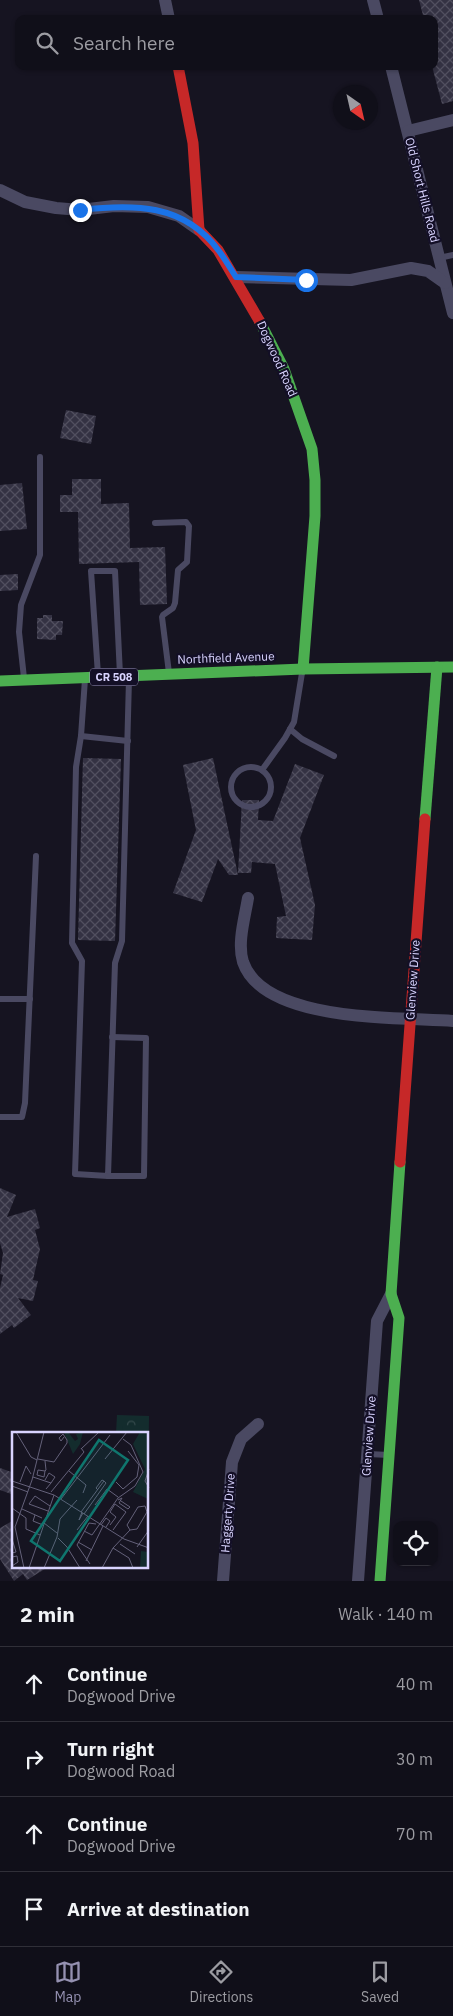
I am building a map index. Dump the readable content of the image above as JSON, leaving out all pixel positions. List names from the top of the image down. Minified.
{"streets":{"street":["Old Short Hills Road","Dogwood Road","Northfield Avenue","CR 508","Glenview Drive","Haggerty Drive"]},"crossings":[["Dogwood Road","Northfield Avenue"],["Northfield Avenue","Glenview Drive"]],"north":"bottom right","page":{"search":"Search here","heading":["2 min","Walk · 140 m"],"list":[["Continue","Dogwood Drive","40 m"],["Turn right","Dogwood Road","30 m"],["Continue","Dogwood Drive","70 m"],"Arrive at destination"],"nav":["Map","Directions","Saved"]}}
